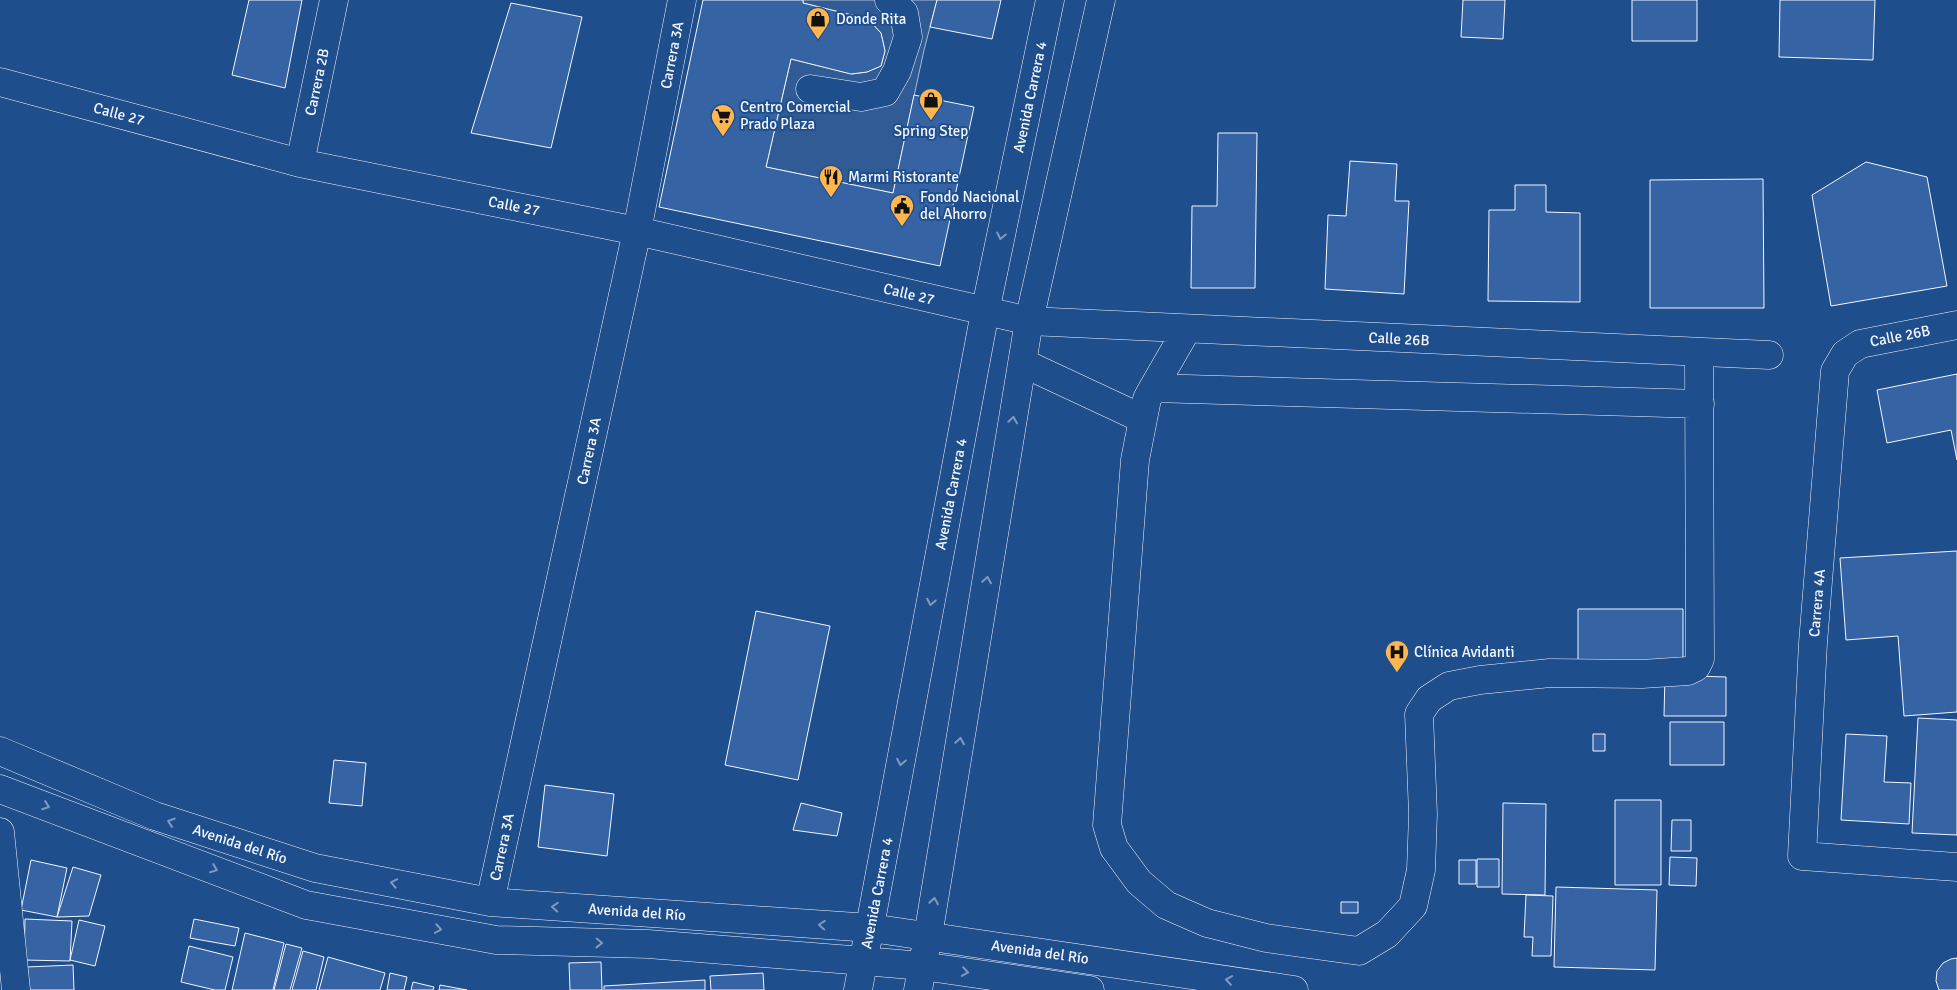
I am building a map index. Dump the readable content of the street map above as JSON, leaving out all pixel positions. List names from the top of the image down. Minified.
{"streets":{"street":["Carrera 3A","Carrera 2B","Avenida Carrera 4","Calle 27","Calle 26B","Carrera 4A","Avenida del Río"]},"crossings":[["Carrera 3A","Calle 27"],["Carrera 3A","Avenida del Río"],["Carrera 2B","Calle 27"],["Avenida Carrera 4","Calle 27"],["Avenida Carrera 4","Avenida del Río"],["Calle 27","Calle 26B"],["Calle 26B","Carrera 4A"]],"places":{"shop":["Donde Rita","Spring Step"],"supermarket":["Centro Comercial Prado Plaza"],"restaurant":["Marmi Ristorante"],"public building":["Fondo Nacional del Ahorro"],"hospital":["Clínica Avidanti"]}}
